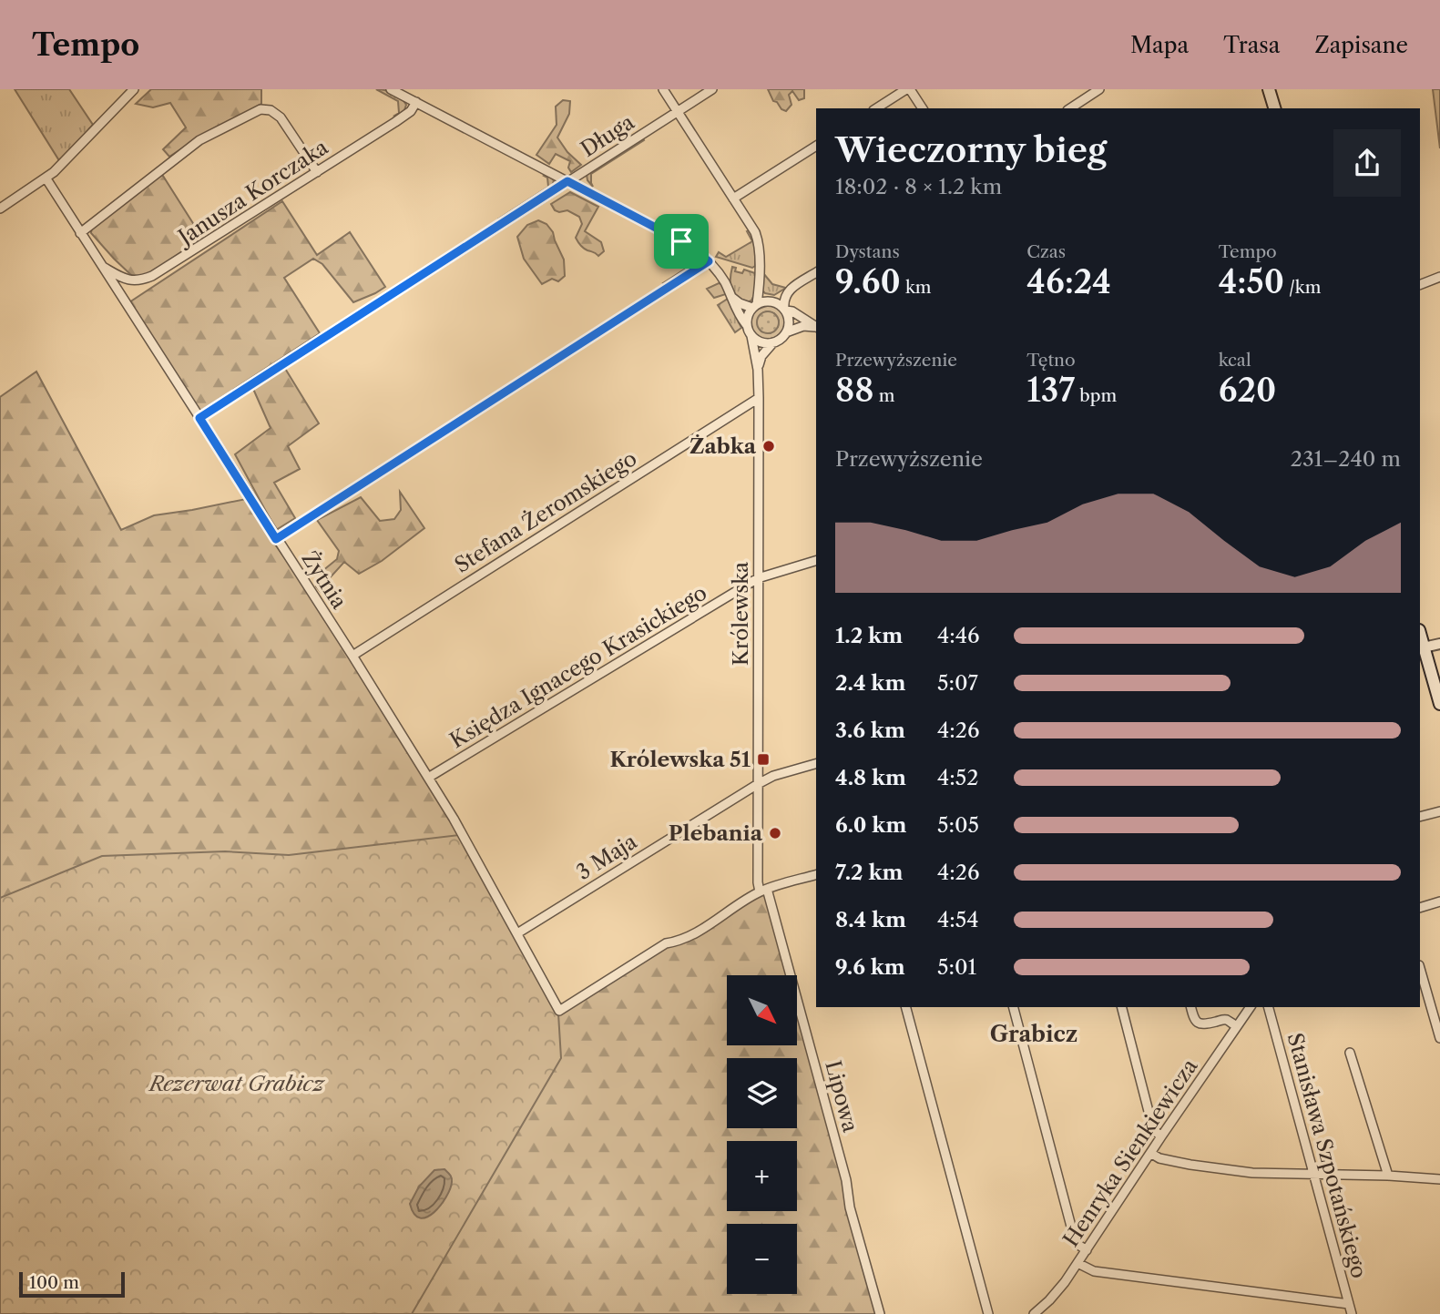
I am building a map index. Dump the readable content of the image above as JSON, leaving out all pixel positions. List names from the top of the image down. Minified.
{"streets":{"street":["Długa","Janusza Korczaka","Stefana Żeromskiego","Żytnia","Królewska","Księdza Ignacego Krasickiego","3 Maja","Lipowa","Henryka Sienkiewicza","Stanisława Szpotańskiego"]},"crossings":[["Długa","Żytnia"],["Janusza Korczaka","Żytnia"],["Stefana Żeromskiego","Żytnia"],["Stefana Żeromskiego","Królewska"],["Żytnia","Królewska"],["Żytnia","Księdza Ignacego Krasickiego"],["Żytnia","3 Maja"],["Żytnia","Lipowa"],["Królewska","Księdza Ignacego Krasickiego"],["Królewska","3 Maja"],["Królewska","Lipowa"]],"districts":["Grabicz"],"parks":["Rezerwat Grabicz"],"places":{"other":["Żabka","Plebania"],"transit":["Królewska 51"]},"scale_bar":"100 m","north":"bottom right","page":{"header":"Tempo","nav":["Mapa","Trasa","Zapisane"],"heading":["Wieczorny bieg","18:02 · 8 × 1.2 km"],"stats":[["Dystans","9.60 km"],["Czas","46:24"],["Tempo","4:50 /km"],["Przewyższenie","88 m"],["Tętno","137 bpm"],["kcal","620"]],"chart":["Przewyższenie","231–240 m"],"list":[{"name":"1.2 km","note":"4:46"},{"name":"2.4 km","note":"5:07"},{"name":"3.6 km","note":"4:26"},{"name":"4.8 km","note":"4:52"},{"name":"6.0 km","note":"5:05"},{"name":"7.2 km","note":"4:26"},{"name":"8.4 km","note":"4:54"},{"name":"9.6 km","note":"5:01"}],"map_buttons":["+","−"],"scale":"100 m"}}
